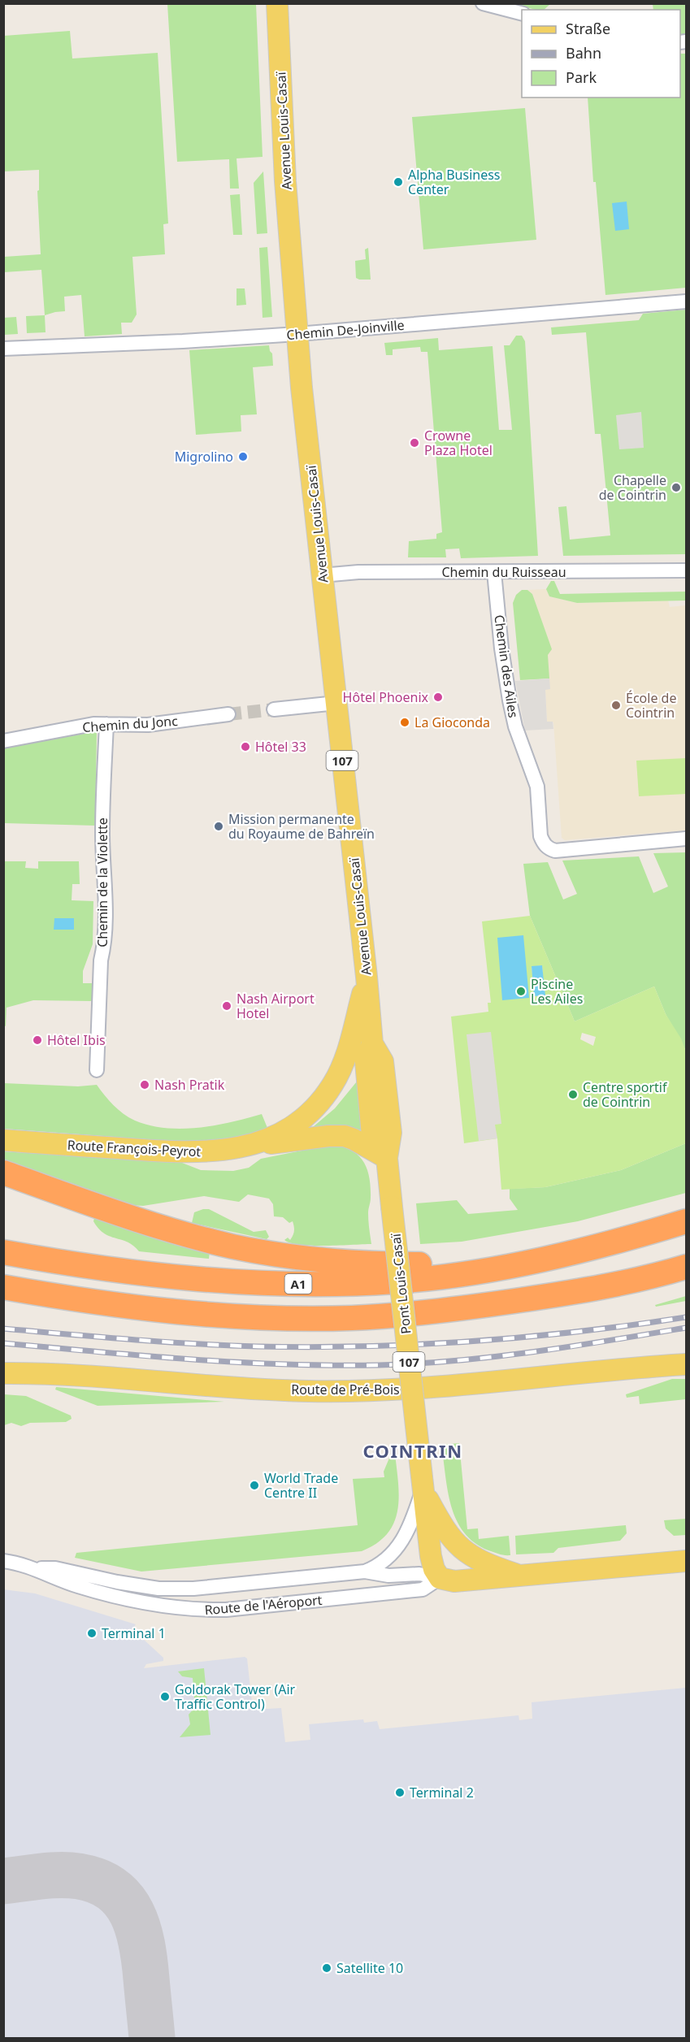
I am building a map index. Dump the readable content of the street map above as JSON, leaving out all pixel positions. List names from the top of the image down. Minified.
{"streets":{"highway":["A1"],"main road":["Avenue Louis-Casaï","107","Route François-Peyrot","Pont Louis-Casaï","Route de Pré-Bois","Route de l'Aéroport"],"street":["Chemin De-Joinville","Chemin du Ruisseau","Chemin des Ailes","Chemin du Jonc","Chemin de la Violette"]},"crossings":[["Avenue Louis-Casaï","Chemin De-Joinville"],["Avenue Louis-Casaï","Chemin du Ruisseau"],["Avenue Louis-Casaï","Route François-Peyrot"],["Avenue Louis-Casaï","Pont Louis-Casaï"],["Chemin du Ruisseau","Chemin des Ailes"],["Chemin du Jonc","Chemin de la Violette"],["107","Pont Louis-Casaï"],["107","Route de l'Aéroport"],["Pont Louis-Casaï","Route de l'Aéroport"]],"districts":["COINTRIN"],"places":["Alpha Business Center","Crowne Plaza Hotel","Migrolino","Chapelle de Cointrin","Hôtel Phoenix","École de Cointrin","La Gioconda","Hôtel 33","Mission permanente du Royaume de Bahreïn","Piscine Les Ailes","Nash Airport Hotel","Hôtel Ibis","Nash Pratik","Centre sportif de Cointrin","World Trade Centre II","Terminal 1","Goldorak Tower (Air Traffic Control)","Terminal 2","Satellite 10"],"legend":["Straße","Bahn","Park"]}
